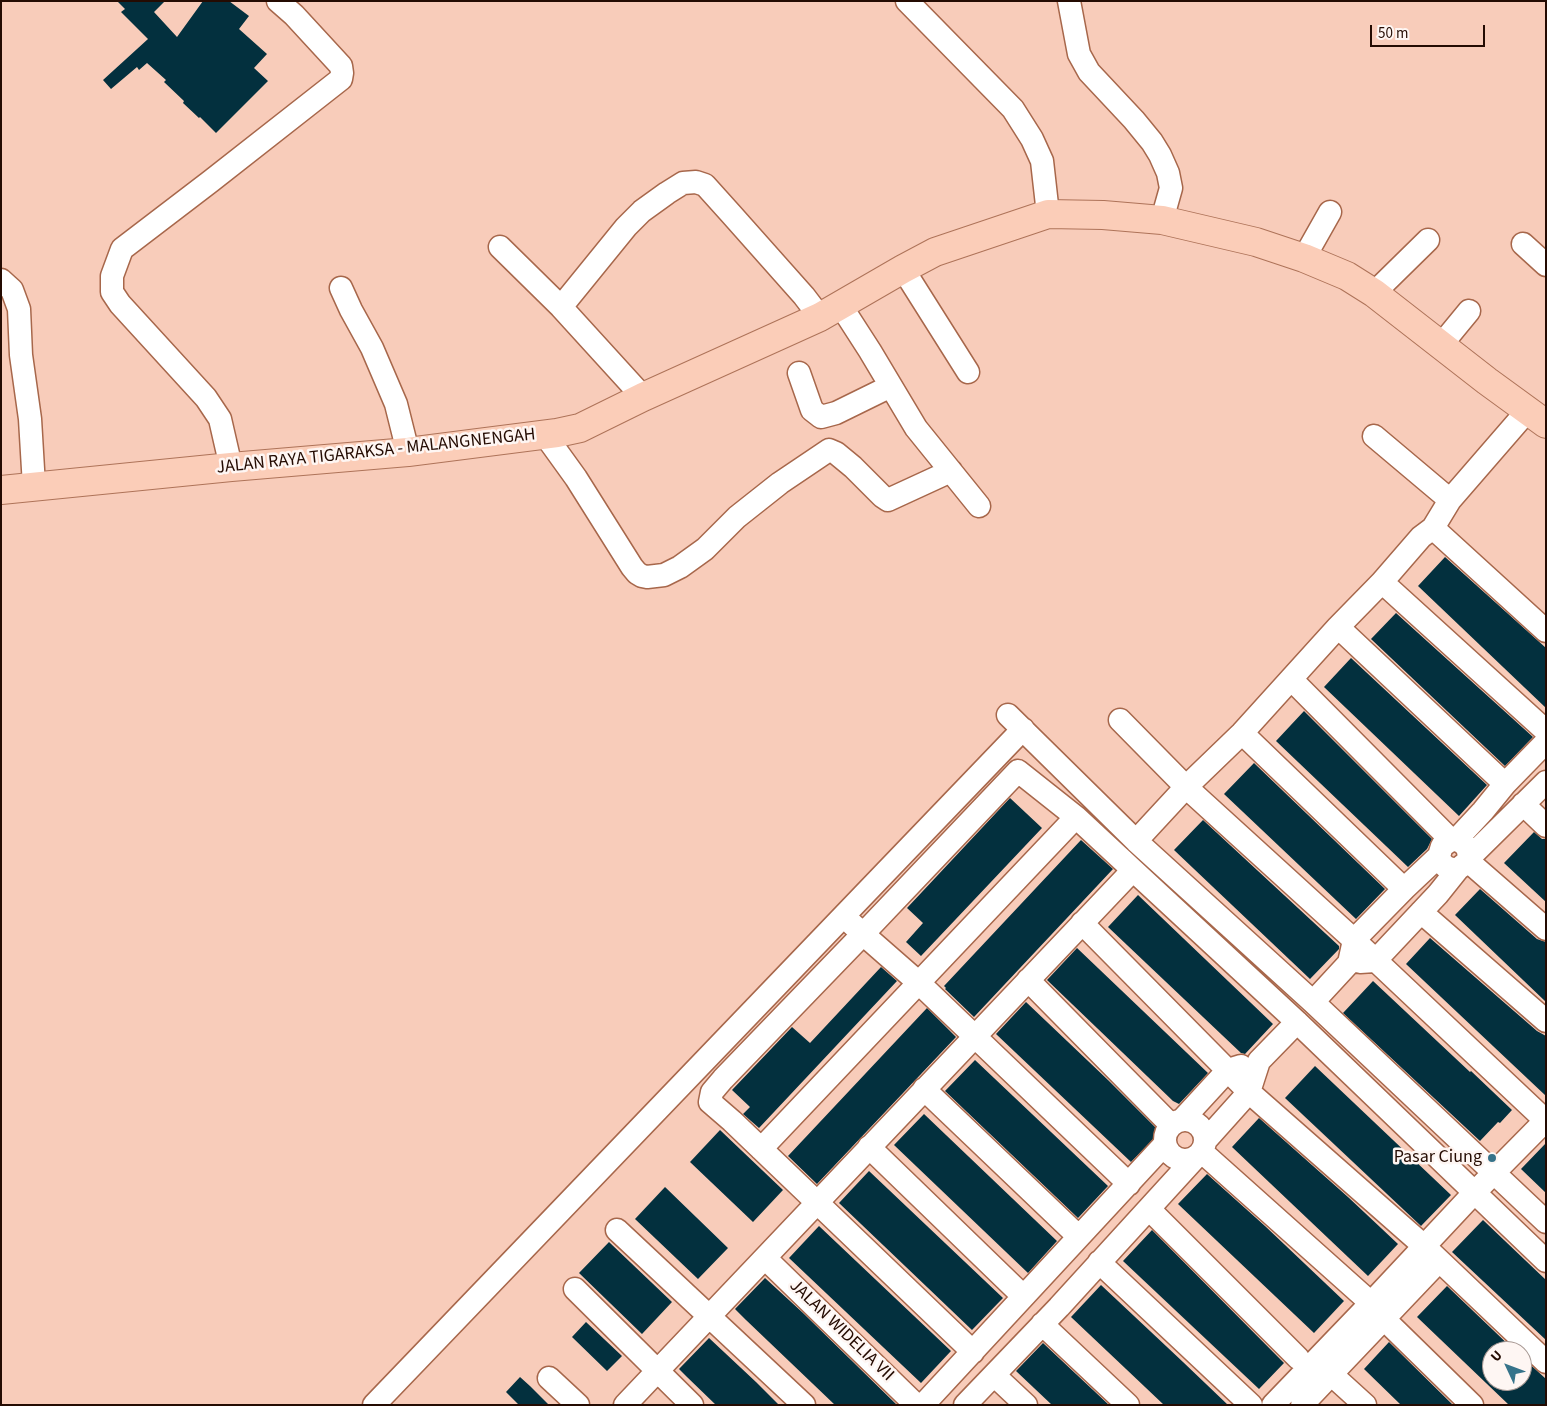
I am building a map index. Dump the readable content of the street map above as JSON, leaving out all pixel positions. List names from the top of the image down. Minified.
{"streets":{"main road":["JALAN RAYA TIGARAKSA - MALANGNENGAH"],"street":["JALAN WIDELIA VII"]},"places":["Pasar Ciung"],"scale_bar":"50 m","north":"top left"}
